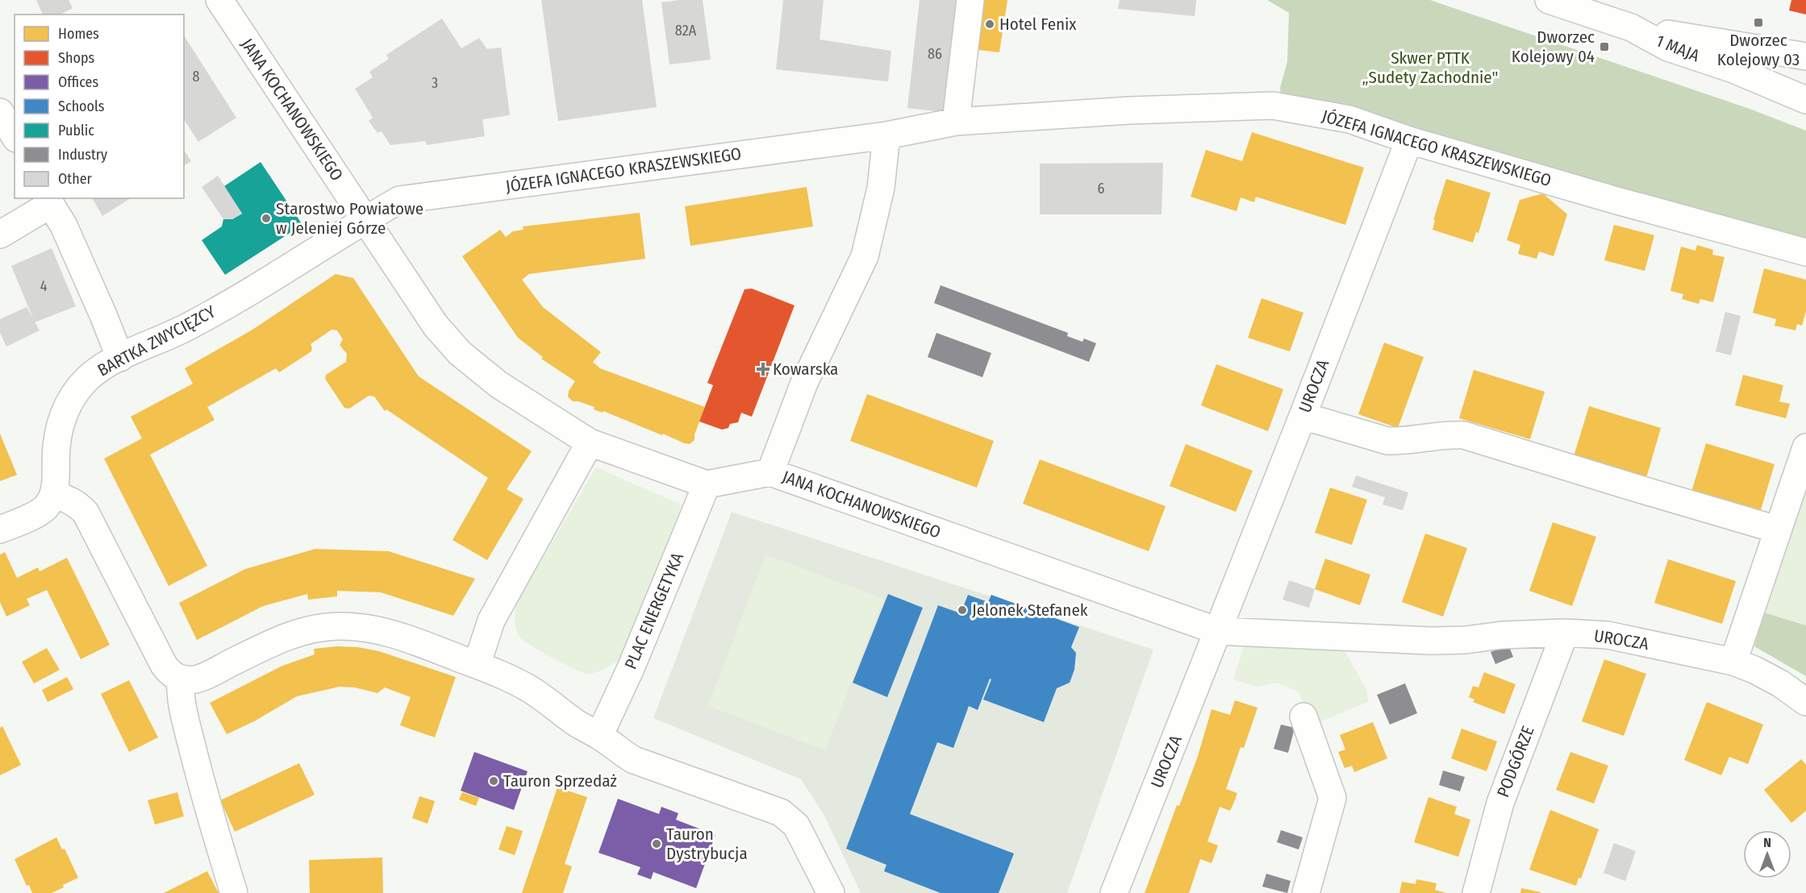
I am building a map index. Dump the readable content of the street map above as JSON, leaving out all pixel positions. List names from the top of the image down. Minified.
{"streets":{"street":["1 MAJA","JANA KOCHANOWSKIEGO","JÓZEFA IGNACEGO KRASZEWSKIEGO","BARTKA ZWYCIĘZCY","UROCZA","PLAC ENERGETYKA","PODGÓRZE"]},"crossings":[["JANA KOCHANOWSKIEGO","JÓZEFA IGNACEGO KRASZEWSKIEGO"],["JANA KOCHANOWSKIEGO","BARTKA ZWYCIĘZCY"],["JANA KOCHANOWSKIEGO","UROCZA"],["JANA KOCHANOWSKIEGO","PLAC ENERGETYKA"],["JÓZEFA IGNACEGO KRASZEWSKIEGO","BARTKA ZWYCIĘZCY"],["JÓZEFA IGNACEGO KRASZEWSKIEGO","UROCZA"],["UROCZA","PODGÓRZE"]],"parks":["Skwer PTTK „Sudety Zachodnie\""],"places":{"transit":["Dworzec Kolejowy 03","Dworzec Kolejowy 04"],"other":["Hotel Fenix","Starostwo Powiatowe w Jeleniej Górze","Jelonek Stefanek","Tauron Sprzedaż","Tauron Dystrybucja"],"health":["Kowarska"]},"house_numbers":["82A","86","8","3","6","4"],"legend":["Homes","Shops","Offices","Schools","Public","Industry","Other"],"north":"top"}
